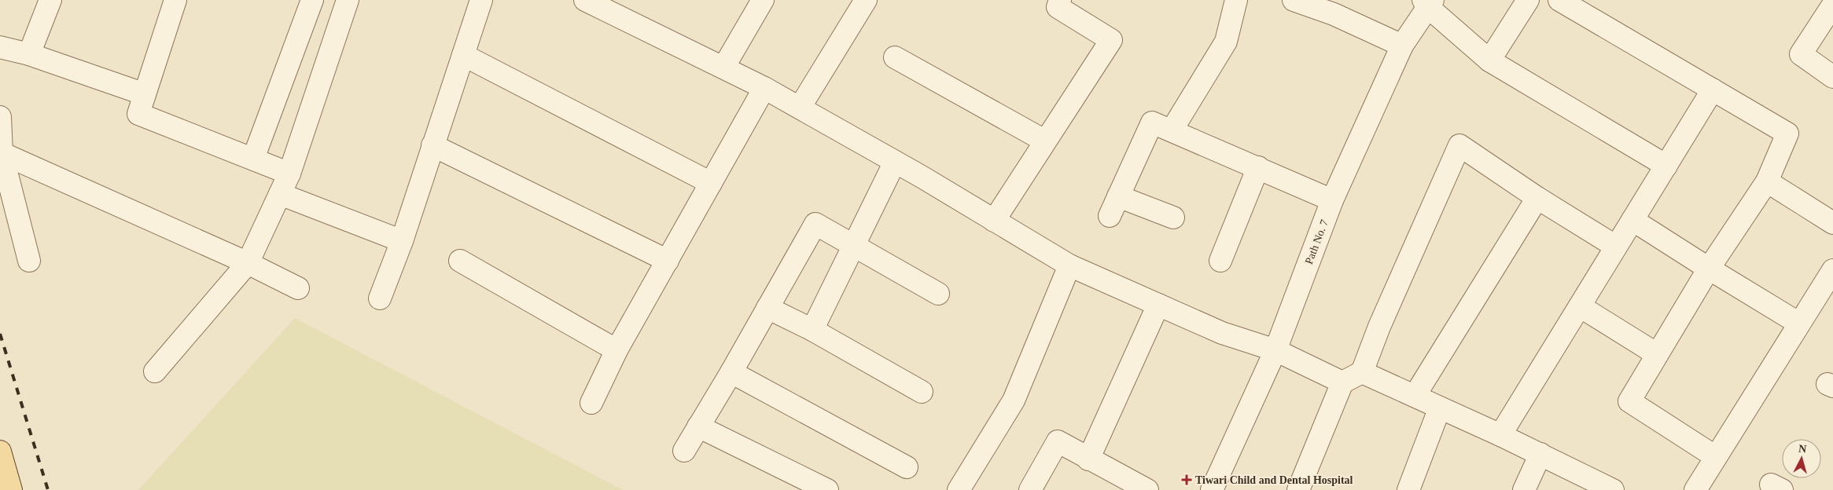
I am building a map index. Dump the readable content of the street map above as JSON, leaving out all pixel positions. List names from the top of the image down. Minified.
{"streets":{"street":["Path No. 7"]},"places":{"health":["Tiwari Child and Dental Hospital"]},"north":"top"}
